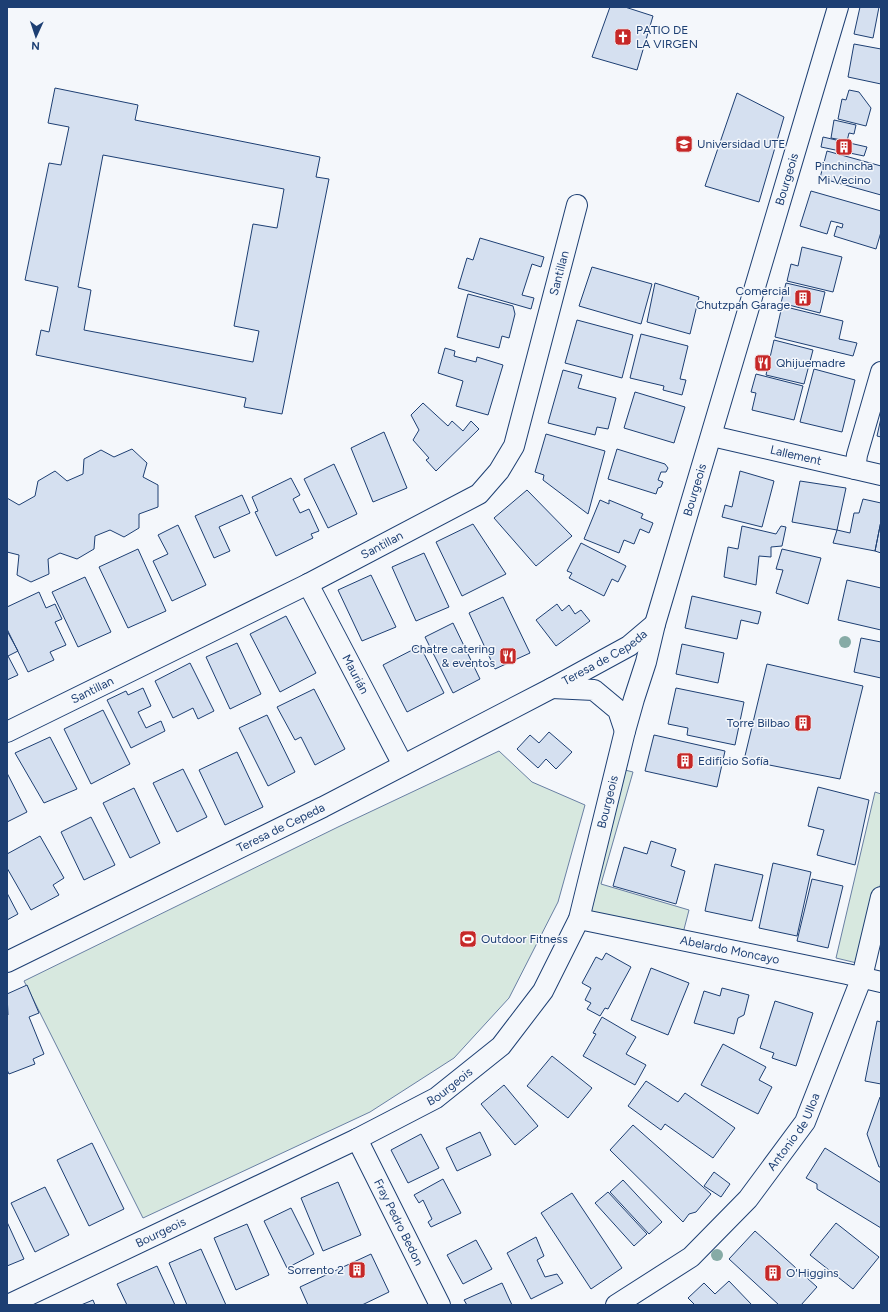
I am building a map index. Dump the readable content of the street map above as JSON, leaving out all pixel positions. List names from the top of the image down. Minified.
{"streets":{"street":["Bourgeois","Santillan","Lallement","Teresa de Cepeda","Maurián","Abelardo Moncayo","Antonio de Ulloa","Fray Pedro Bedon"]},"crossings":[["Bourgeois","Lallement"],["Bourgeois","Teresa de Cepeda"],["Bourgeois","Abelardo Moncayo"],["Bourgeois","Fray Pedro Bedon"],["Santillan","Maurián"],["Teresa de Cepeda","Maurián"],["Abelardo Moncayo","Antonio de Ulloa"]],"places":{"church":["PATIO DE LA VIRGEN"],"school or university":["Universidad UTE"],"building":["Pinchincha Mi Vecino","Comercial Chutzpah Garage","Torre Bilbao","Edificio Sofía","Sorrento 2","O'Higgins"],"restaurant":["Qhijuemadre","Chatre catering & eventos"],"sports":["Outdoor Fitness"]},"north":"bottom"}
